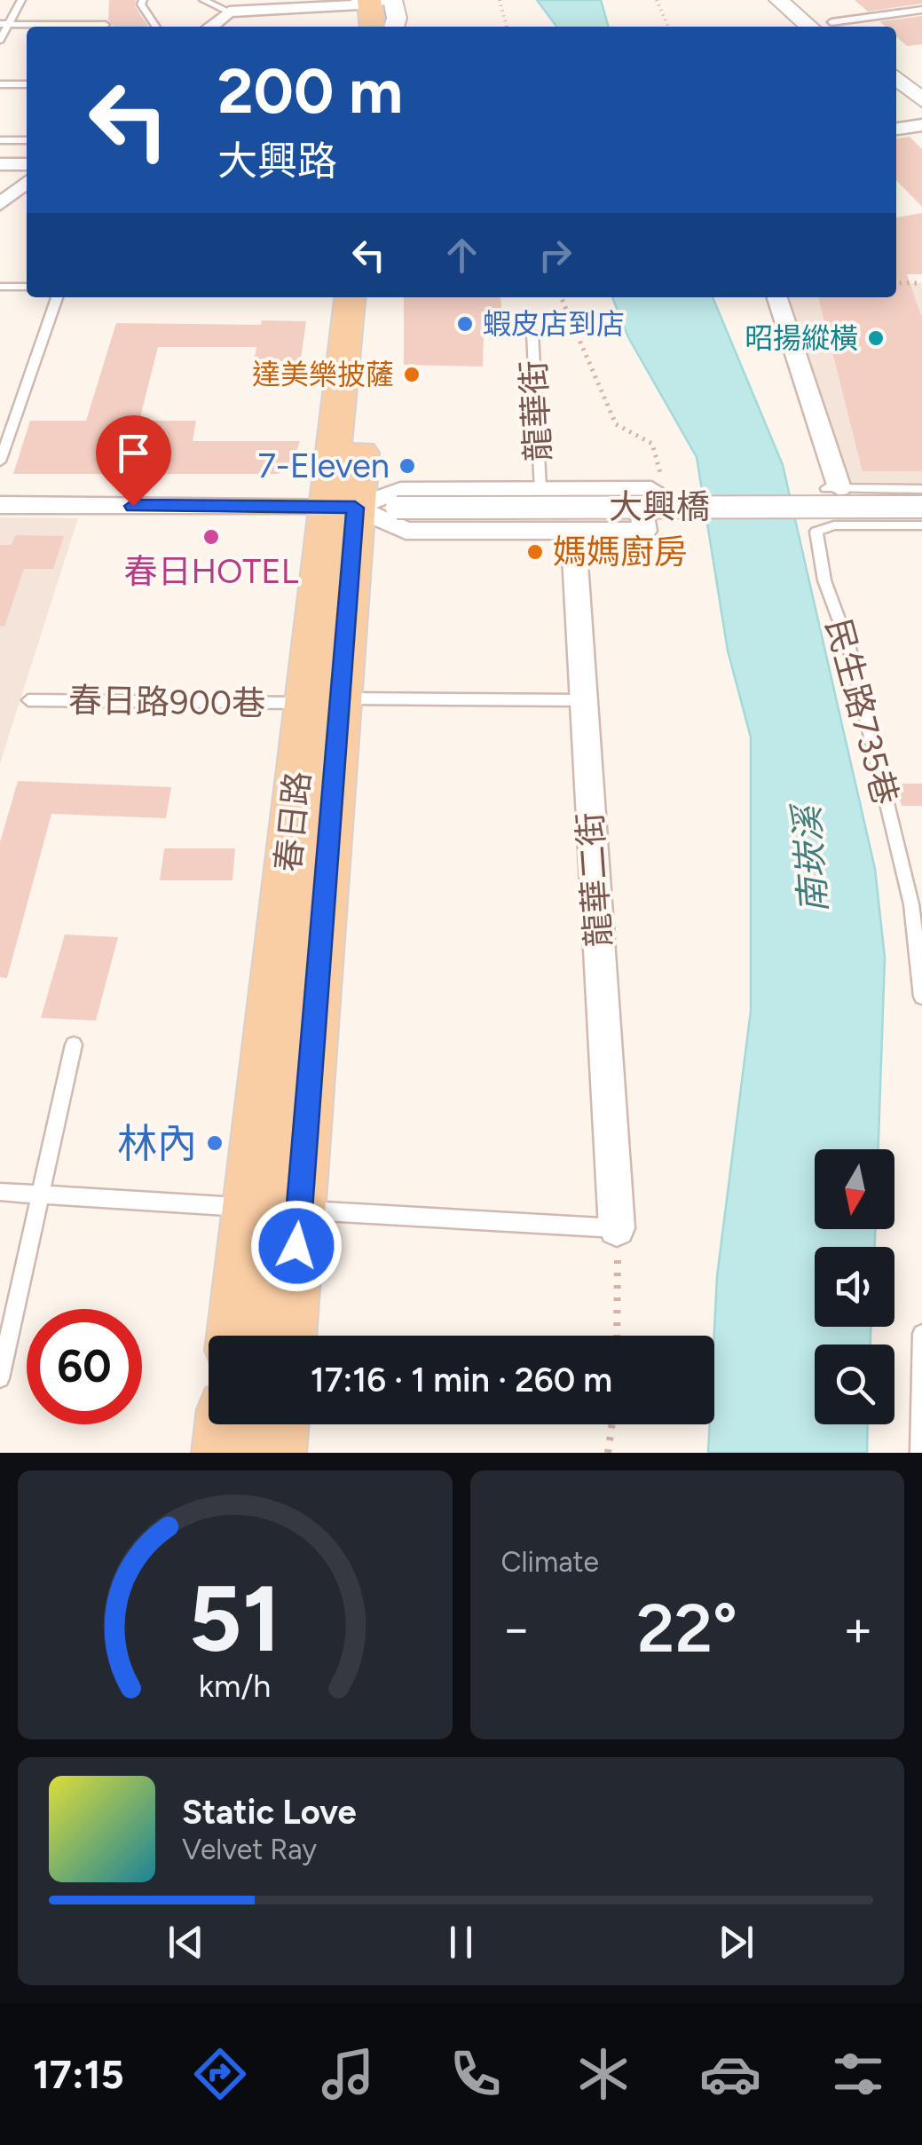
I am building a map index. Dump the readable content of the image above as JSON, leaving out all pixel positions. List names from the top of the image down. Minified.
{"streets":{"main road":["春日路"],"street":["大興橋","龍華二街"],"lane":["龍華街","春日路900巷","民生路735巷"]},"crossings":[["大興橋","春日路"],["春日路900巷","春日路"],["春日路900巷","龍華二街"]],"water":["南崁溪"],"places":["蝦皮店到店","昭揚縱橫","達美樂披薩","7-Eleven","春日HOTEL","媽媽廚房","林內"],"north":"bottom","page":{"turn":["200 m","大興路"],"limit":"60","trip":"17:16 · 1 min · 260 m","tile":"Climate","heat":["−","22°","+"],"song":["Static Love","Velvet Ray"],"tabs":"17:15","gauge":["51","km/h"]}}
